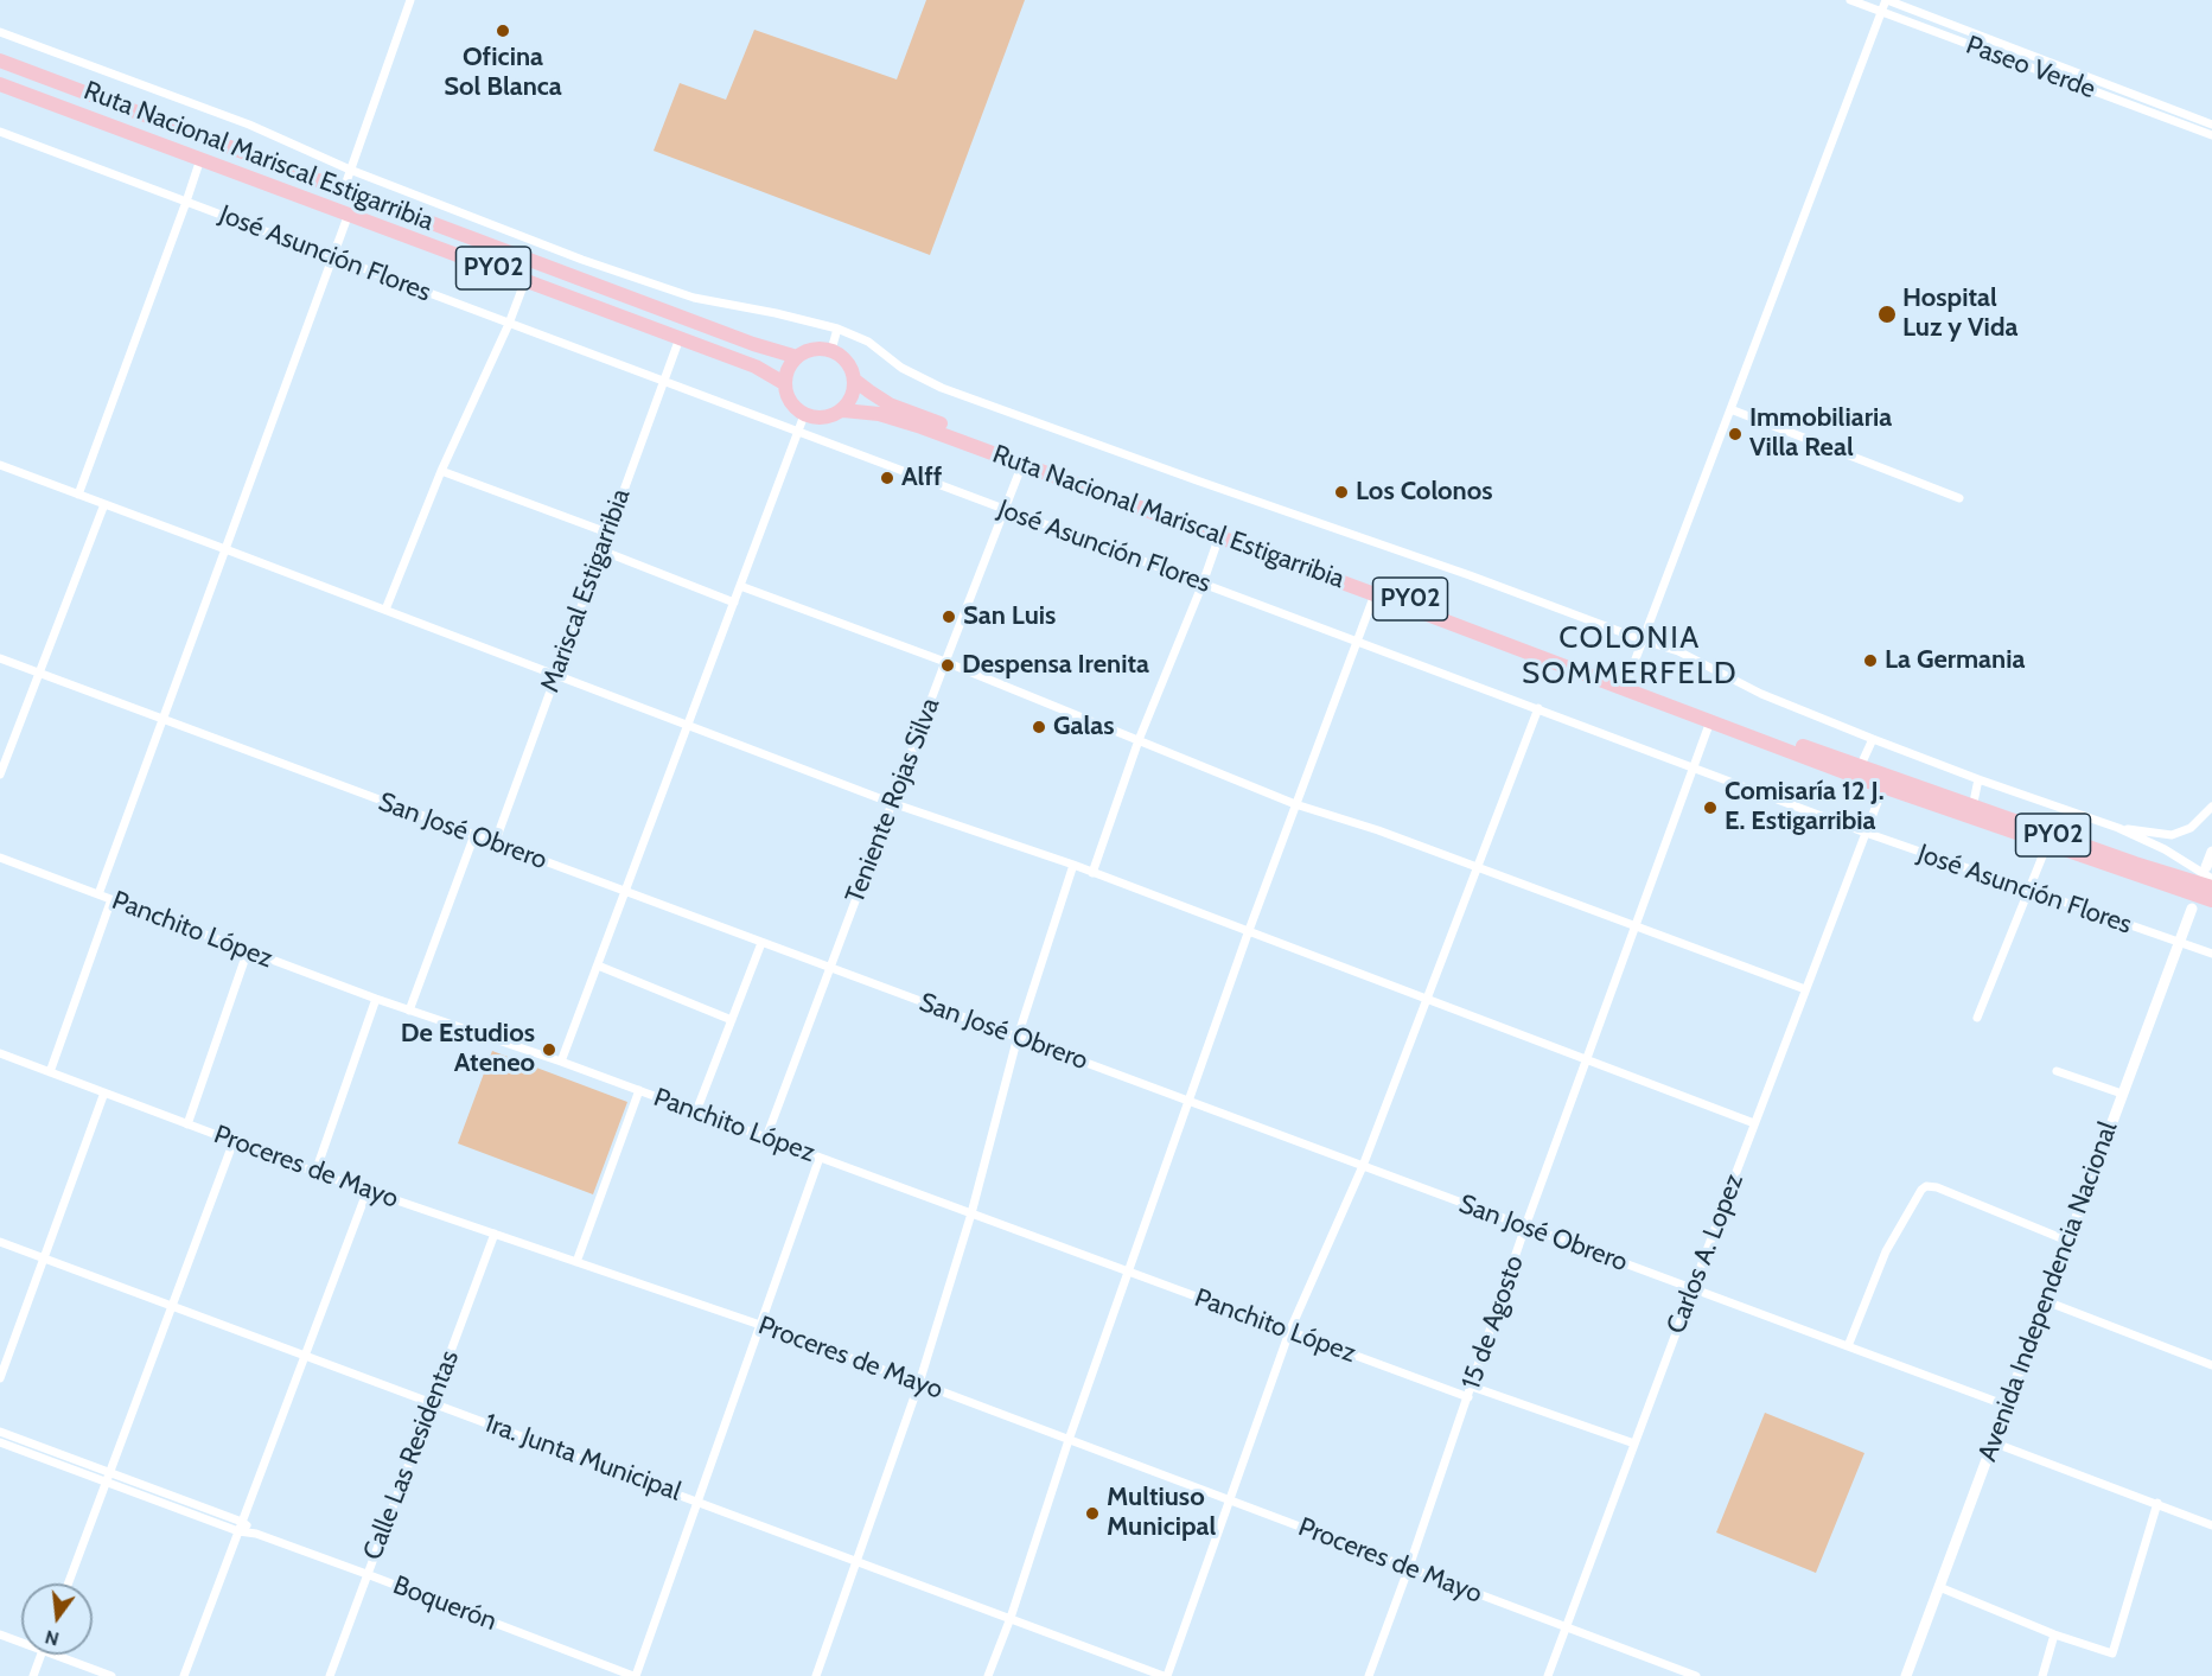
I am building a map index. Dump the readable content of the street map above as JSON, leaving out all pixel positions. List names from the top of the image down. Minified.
{"streets":{"highway":["Ruta Nacional Mariscal Estigarribia","PY02"],"main road":["Avenida Independencia Nacional"],"street":["Paseo Verde","José Asunción Flores","Mariscal Estigarribia","Teniente Rojas Silva","San José Obrero","Panchito López","Proceres de Mayo","Carlos A. Lopez","15 de Agosto","Calle Las Residentas","1ra. Junta Municipal","Boquerón"]},"crossings":[["Ruta Nacional Mariscal Estigarribia","PY02"],["Ruta Nacional Mariscal Estigarribia","Mariscal Estigarribia"],["Ruta Nacional Mariscal Estigarribia","Teniente Rojas Silva"],["Ruta Nacional Mariscal Estigarribia","Carlos A. Lopez"],["Ruta Nacional Mariscal Estigarribia","15 de Agosto"],["José Asunción Flores","Mariscal Estigarribia"],["José Asunción Flores","Teniente Rojas Silva"],["José Asunción Flores","Carlos A. Lopez"],["José Asunción Flores","Avenida Independencia Nacional"],["José Asunción Flores","15 de Agosto"],["Mariscal Estigarribia","San José Obrero"],["Teniente Rojas Silva","San José Obrero"],["Teniente Rojas Silva","Panchito López"],["San José Obrero","Carlos A. Lopez"],["San José Obrero","Avenida Independencia Nacional"],["San José Obrero","15 de Agosto"],["Panchito López","15 de Agosto"],["Proceres de Mayo","Carlos A. Lopez"],["Proceres de Mayo","15 de Agosto"],["Proceres de Mayo","Calle Las Residentas"],["Calle Las Residentas","1ra. Junta Municipal"],["Calle Las Residentas","Boquerón"]],"districts":["COLONIA SOMMERFELD"],"places":["Oficina Sol Blanca","Hospital Luz y Vida","Immobiliaria Villa Real","Alff","Los Colonos","San Luis","La Germania","Despensa Irenita","Galas","Comisaría 12 J. E. Estigarribia","De Estudios Ateneo","Multiuso Municipal"],"north":"bottom"}
